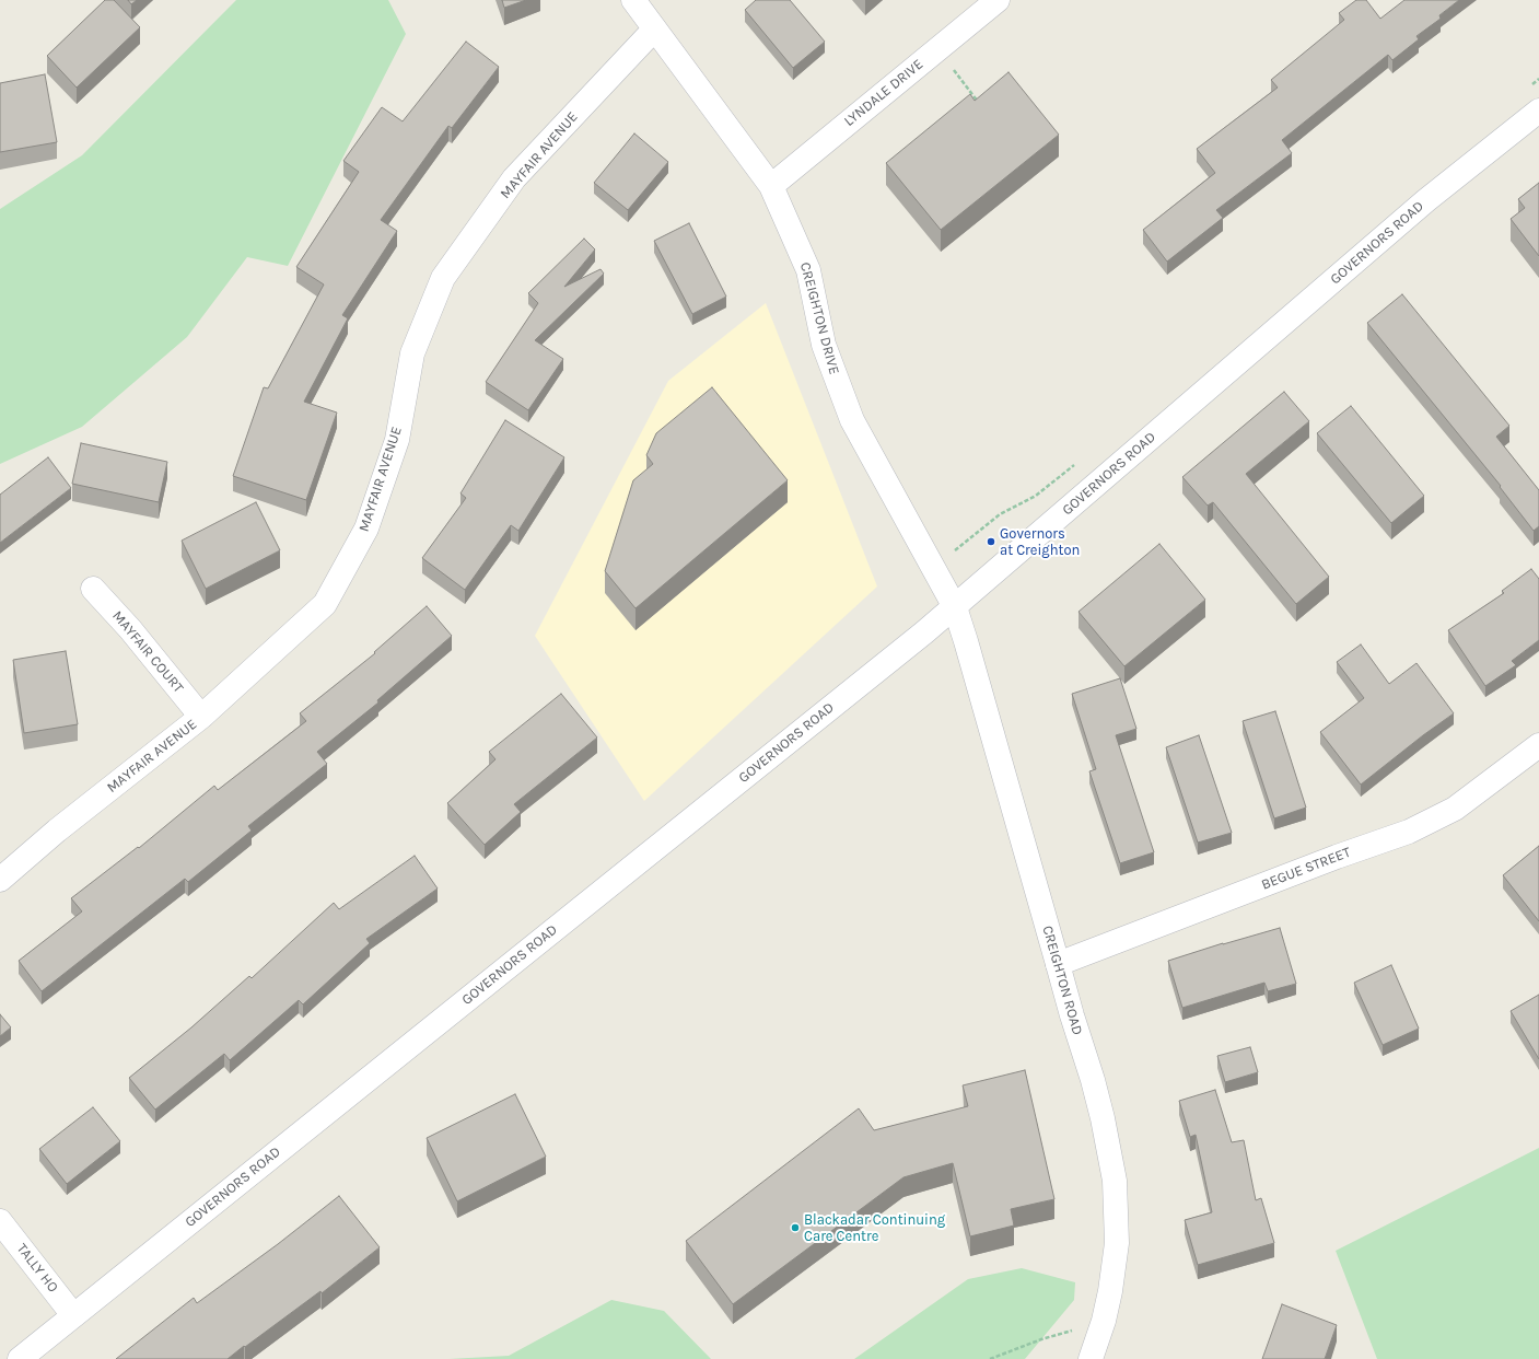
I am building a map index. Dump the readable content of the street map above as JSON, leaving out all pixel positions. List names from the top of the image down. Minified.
{"streets":{"street":["LYNDALE DRIVE","MAYFAIR AVENUE","GOVERNORS ROAD","CREIGHTON DRIVE","MAYFAIR COURT","BEGUE STREET","CREIGHTON ROAD","TALLY HO"]},"crossings":[["LYNDALE DRIVE","CREIGHTON DRIVE"],["MAYFAIR AVENUE","CREIGHTON DRIVE"],["MAYFAIR AVENUE","MAYFAIR COURT"],["GOVERNORS ROAD","CREIGHTON DRIVE"],["GOVERNORS ROAD","CREIGHTON ROAD"],["GOVERNORS ROAD","TALLY HO"],["CREIGHTON DRIVE","CREIGHTON ROAD"],["BEGUE STREET","CREIGHTON ROAD"]],"places":["Governors at Creighton","Blackadar Continuing Care Centre"]}
